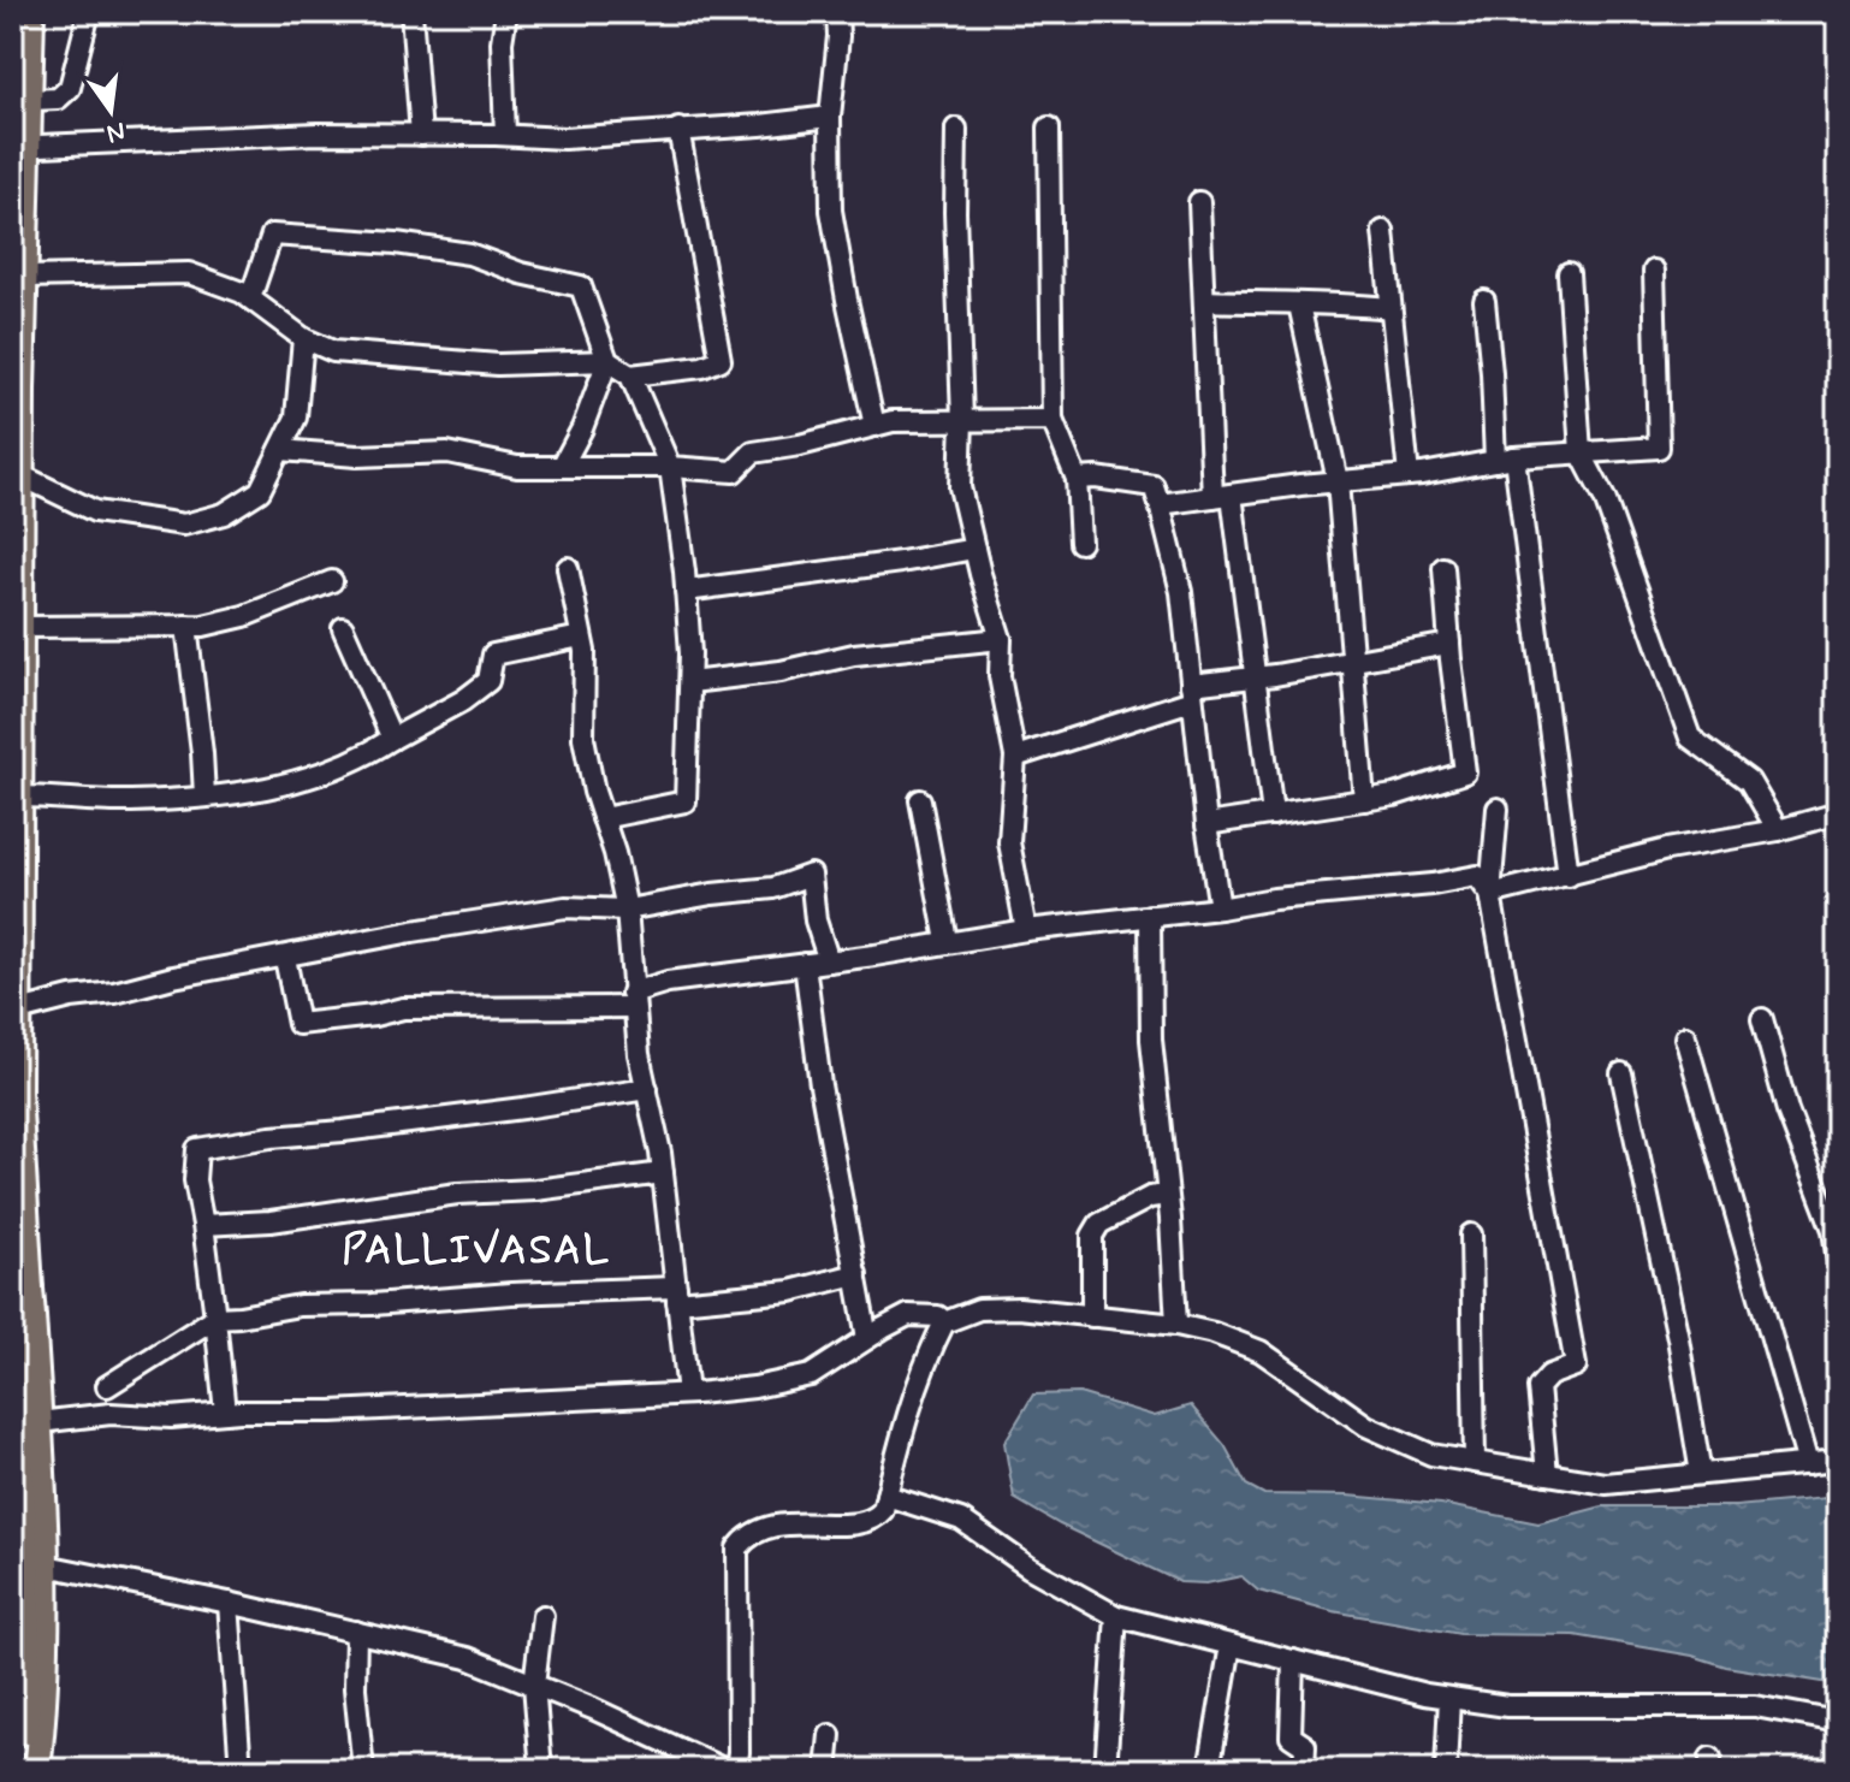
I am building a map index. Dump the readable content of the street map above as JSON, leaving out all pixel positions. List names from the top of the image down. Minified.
{"districts":["PALLIVASAL"],"north":"bottom"}
